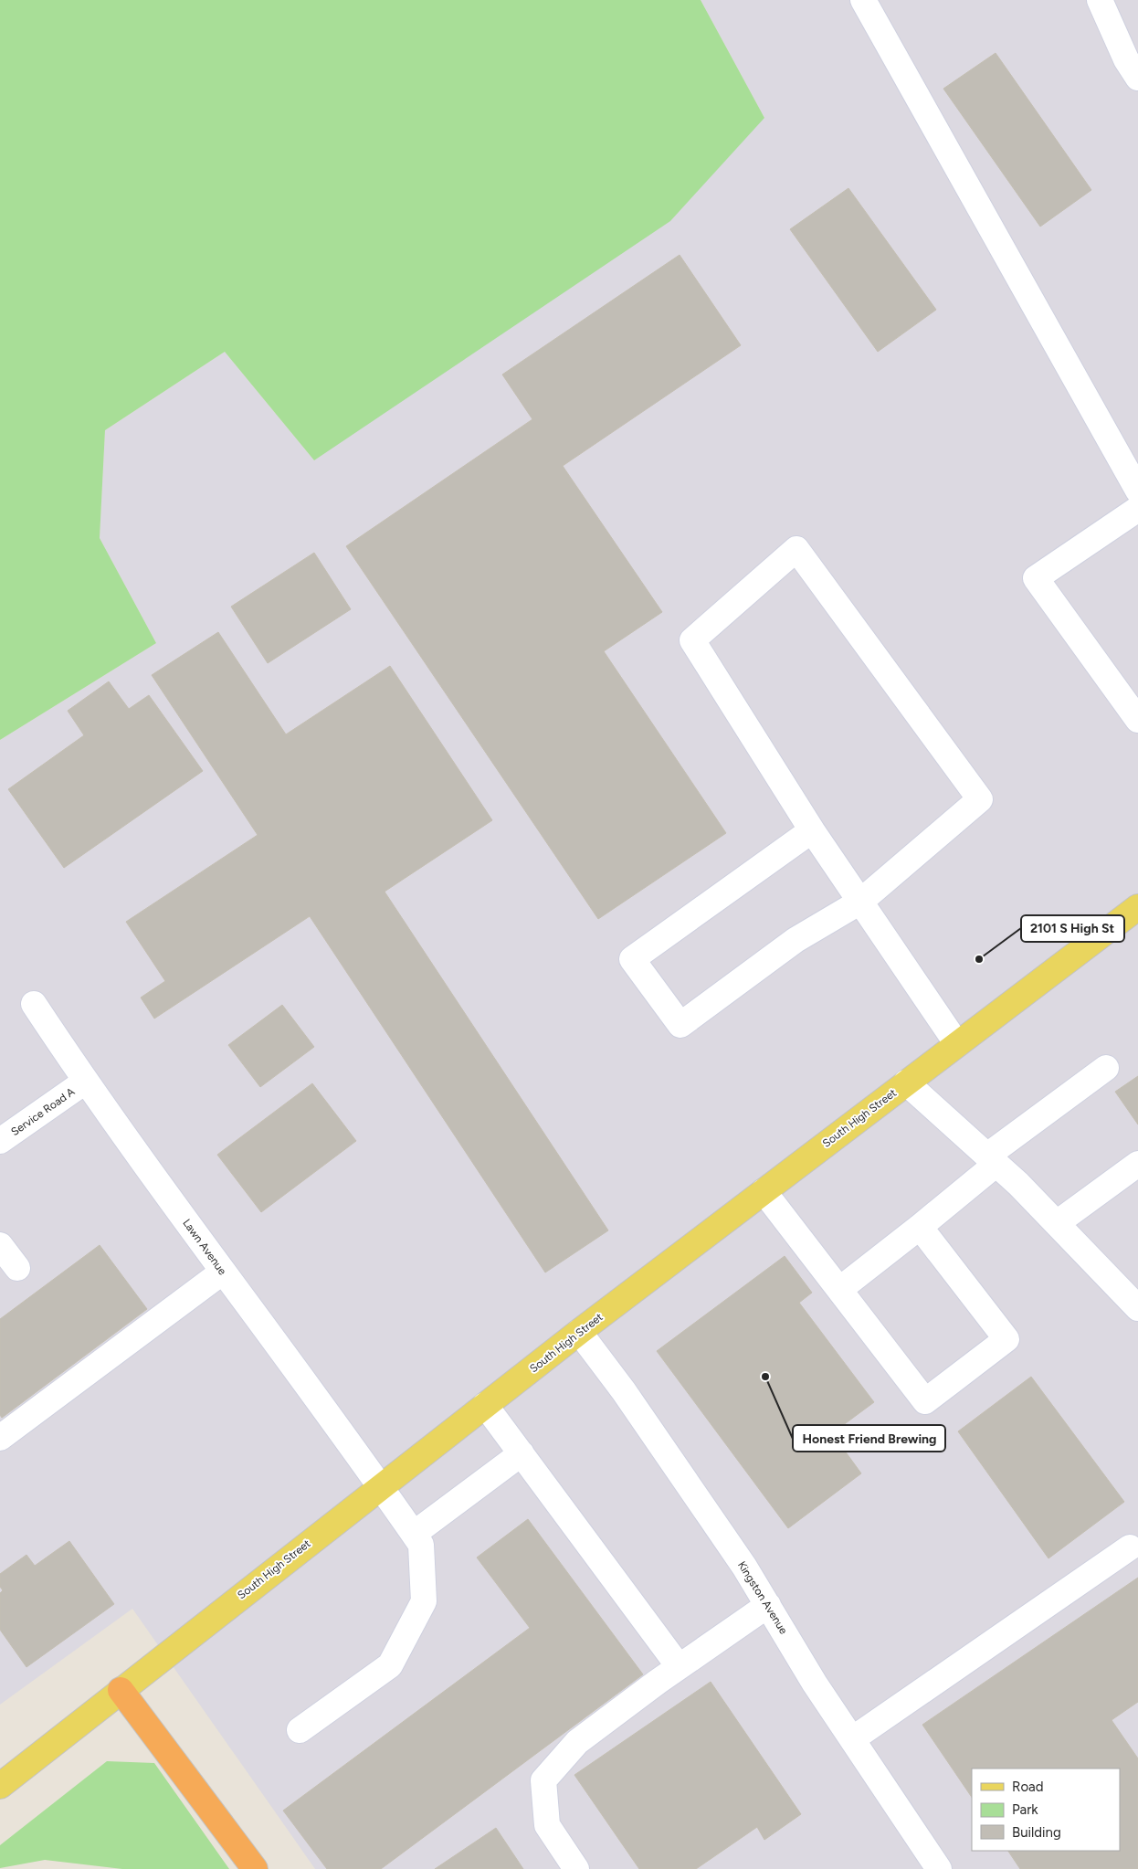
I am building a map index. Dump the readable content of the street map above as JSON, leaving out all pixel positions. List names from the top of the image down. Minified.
{"streets":{"main road":["South High Street"],"street":["Service Road A","Lawn Avenue","Kingston Avenue"]},"crossings":[["Service Road A","Lawn Avenue"],["South High Street","Lawn Avenue"],["South High Street","Kingston Avenue"]],"places":["2101 S High St","Honest Friend Brewing"],"legend":["Road","Park","Building"]}
